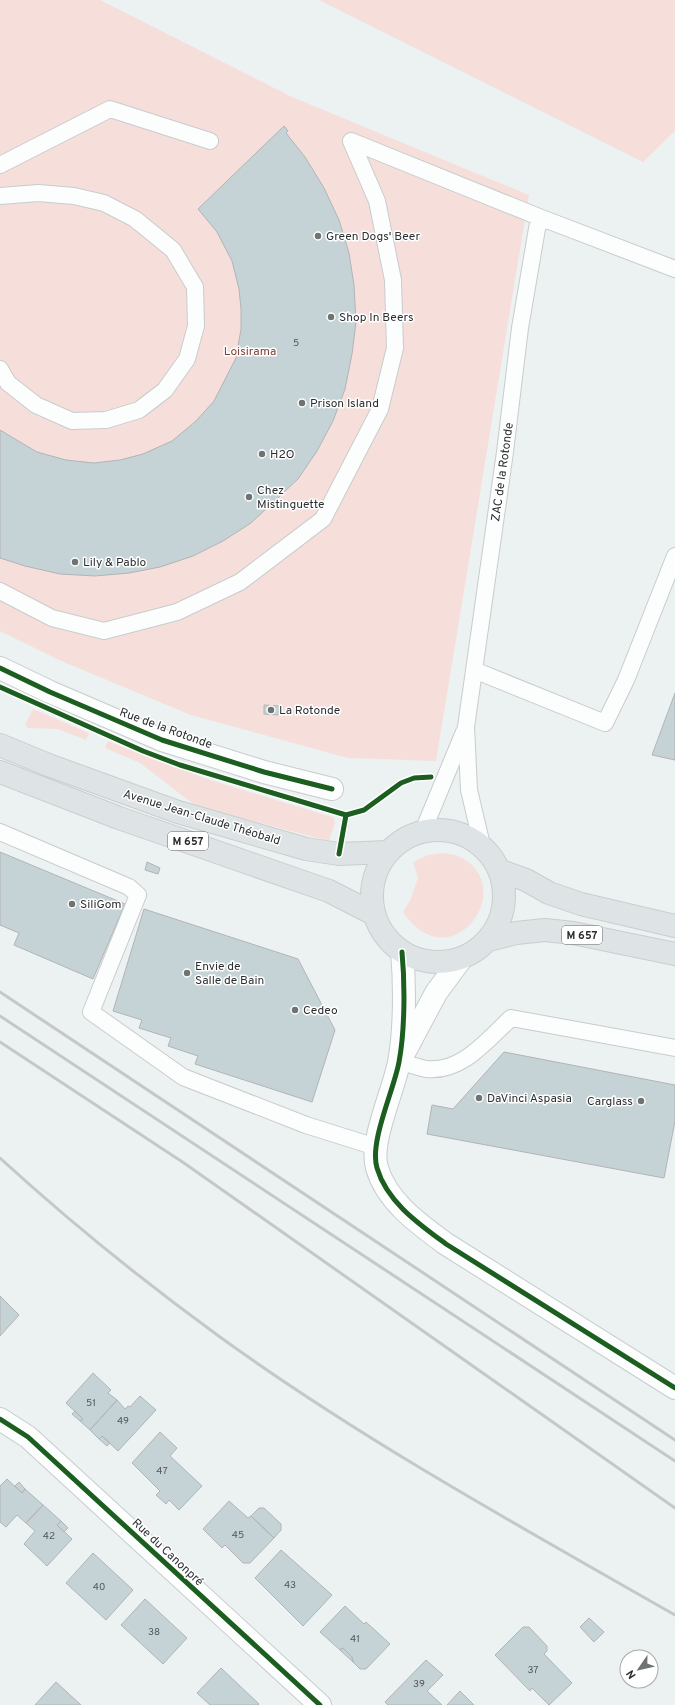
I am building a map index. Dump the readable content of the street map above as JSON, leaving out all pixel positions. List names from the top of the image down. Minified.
{"streets":{"main road":["Avenue Jean-Claude Théobald","M 657"],"street":["Rue de la Rotonde","Rue du Canonpré"],"lane":["ZAC de la Rotonde"]},"crossings":[["ZAC de la Rotonde","Avenue Jean-Claude Théobald"],["ZAC de la Rotonde","M 657"],["Avenue Jean-Claude Théobald","M 657"]],"parks":["Loisirama"],"places":["Green Dogs' Beer","Shop In Beers","Prison Island","H2O","Chez Mistinguette","Lily & Pablo","La Rotonde","SiliGom","Envie de Salle de Bain","Cedeo","DaVinci Aspasia","Carglass"],"house_numbers":["5","51","49","47","45","42","43","40","38","41","37","39"],"north":"bottom left"}
